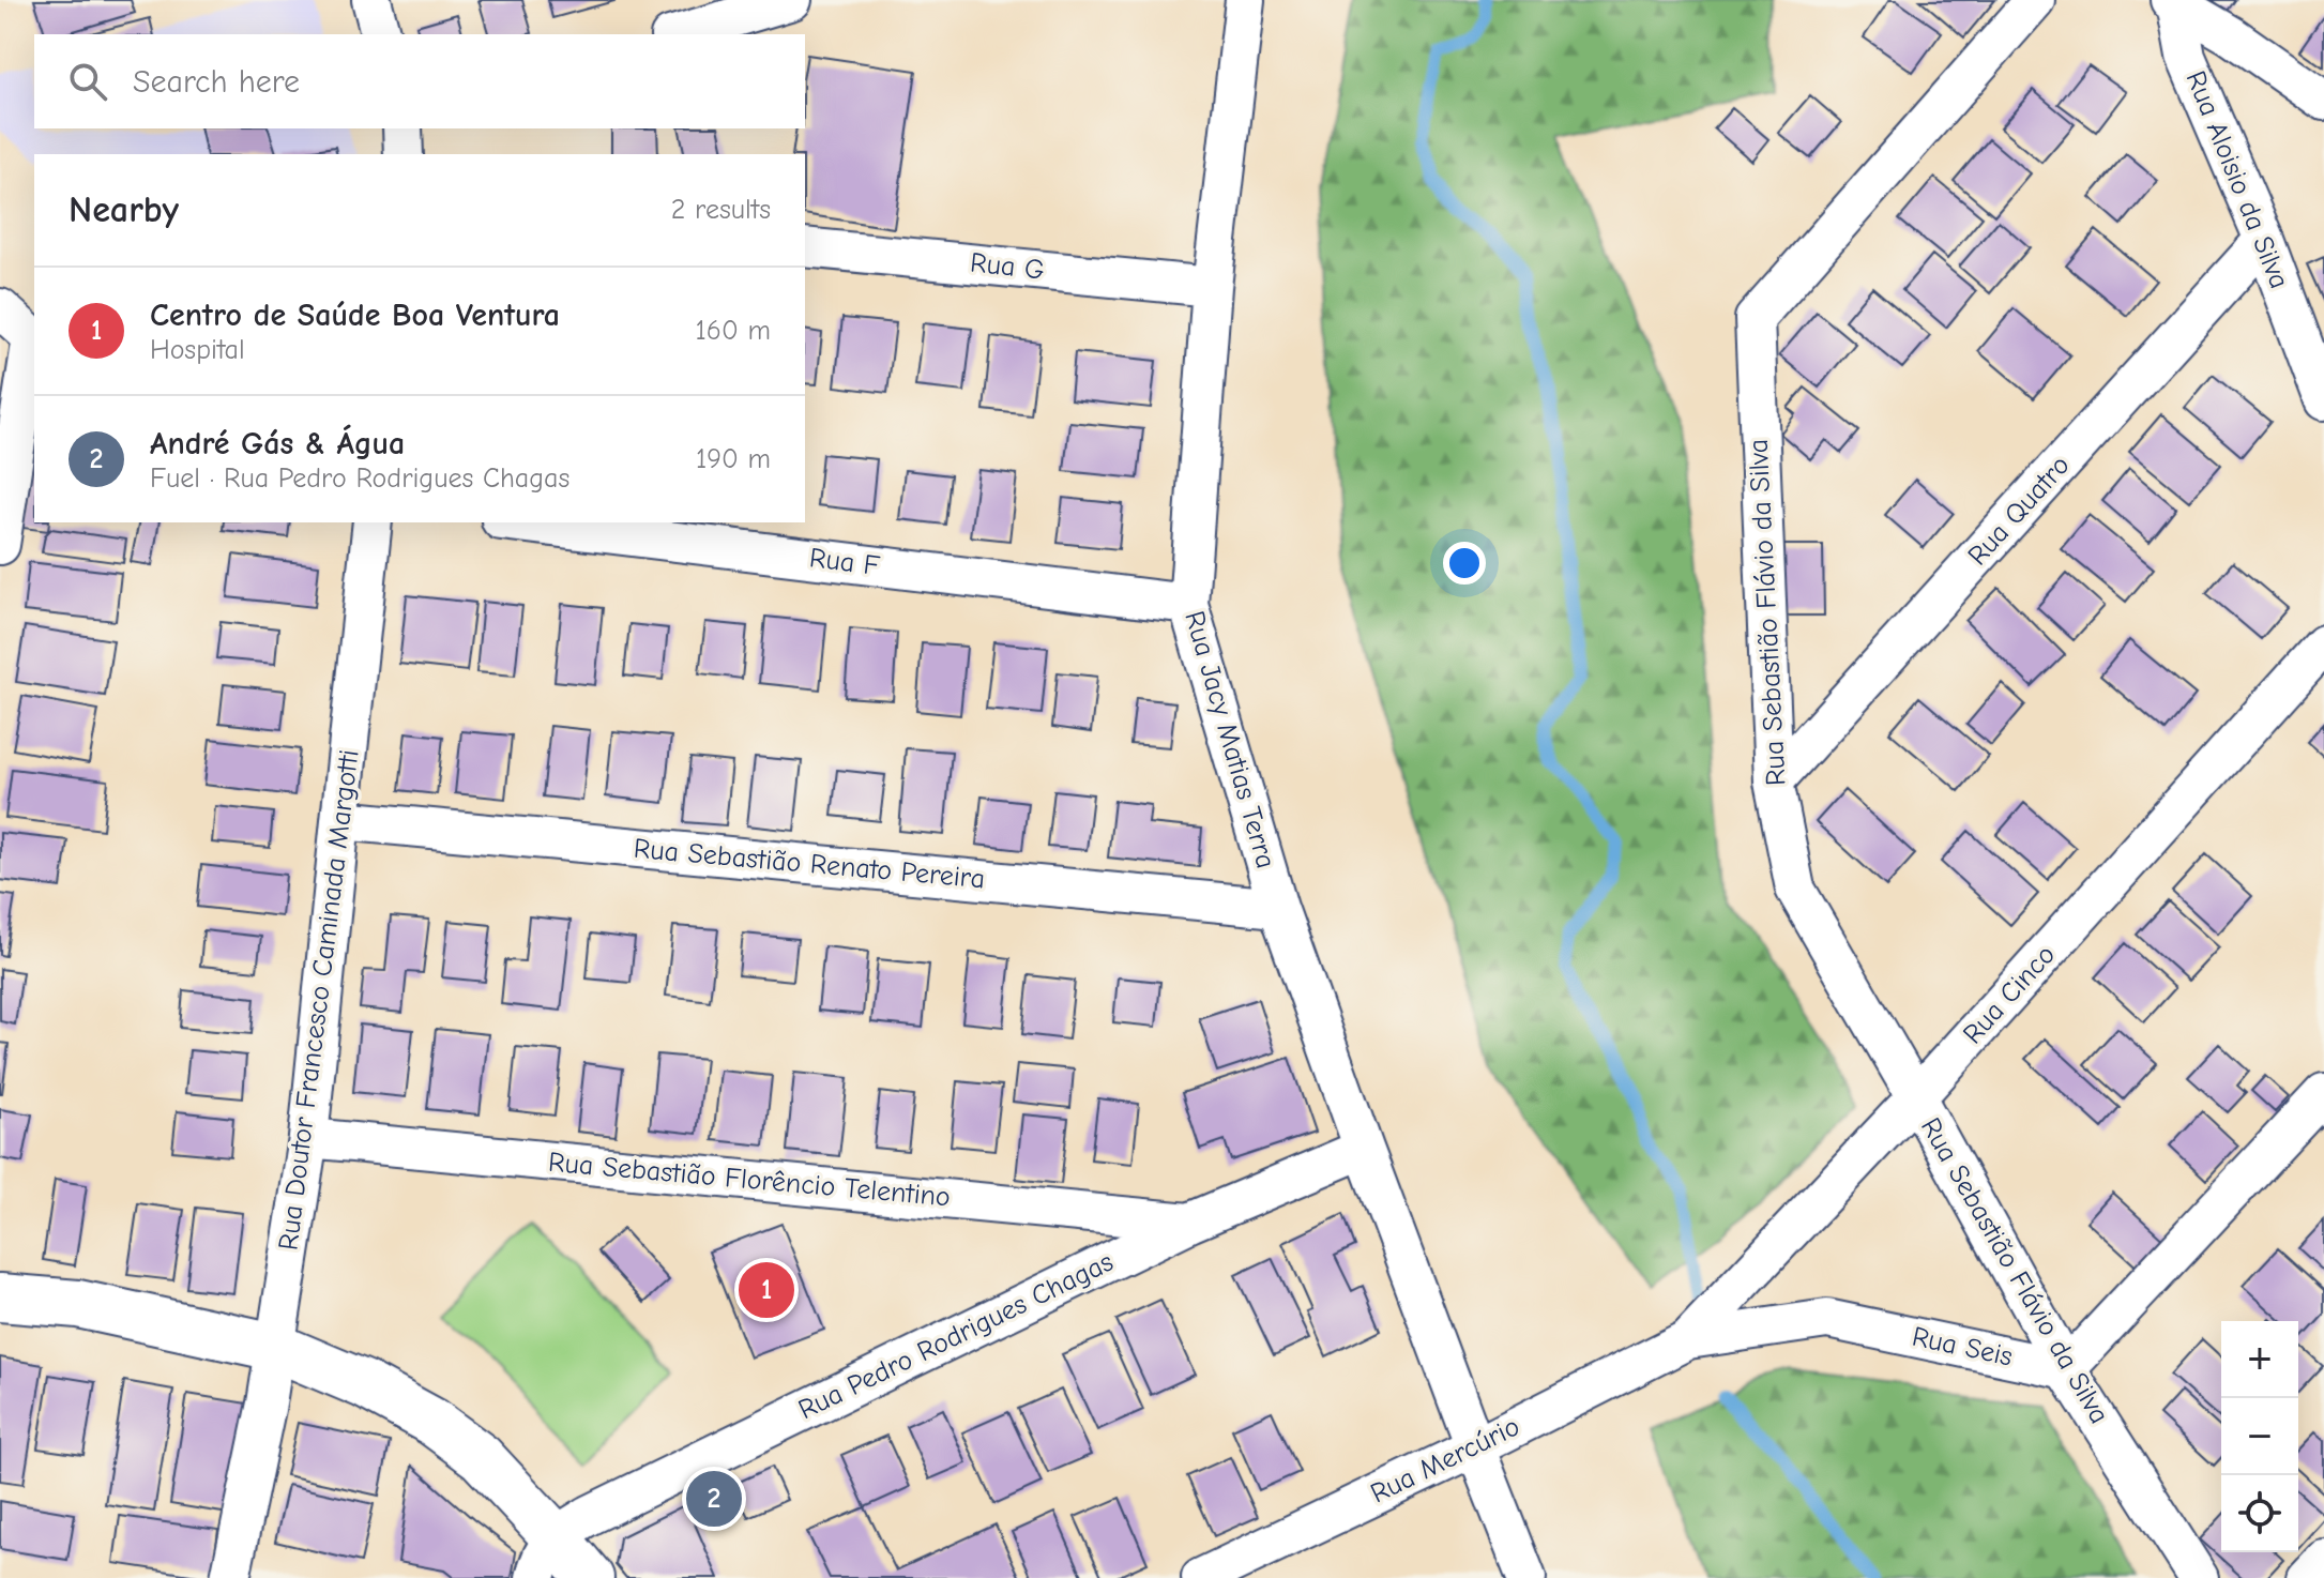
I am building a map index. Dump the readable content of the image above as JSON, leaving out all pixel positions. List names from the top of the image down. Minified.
{"streets":{"street":["Rua Aloisio da Silva","Rua G","Rua Quatro","Rua F","Rua Sebastião Flávio da Silva","Rua Jacy Matias Terra","Rua Sebastião Renato Pereira","Rua Cinco","Rua Doutor Francesco Caminada Margotti","Rua Sebastião Florêncio Telentino","Rua Pedro Rodrigues Chagas","Rua Seis","Rua Mercúrio"]},"crossings":[["Rua Aloisio da Silva","Rua Quatro"],["Rua G","Rua Jacy Matias Terra"],["Rua Quatro","Rua Sebastião Flávio da Silva"],["Rua F","Rua Jacy Matias Terra"],["Rua Sebastião Flávio da Silva","Rua Cinco"],["Rua Sebastião Flávio da Silva","Rua Seis"],["Rua Jacy Matias Terra","Rua Sebastião Renato Pereira"],["Rua Jacy Matias Terra","Rua Pedro Rodrigues Chagas"],["Rua Jacy Matias Terra","Rua Mercúrio"],["Rua Sebastião Renato Pereira","Rua Doutor Francesco Caminada Margotti"],["Rua Cinco","Rua Seis"],["Rua Cinco","Rua Mercúrio"],["Rua Doutor Francesco Caminada Margotti","Rua Sebastião Florêncio Telentino"],["Rua Sebastião Florêncio Telentino","Rua Pedro Rodrigues Chagas"],["Rua Seis","Rua Mercúrio"]],"page":{"search":"Search here","heading":["Nearby","2 results"],"list":[{"mark":"1","name":"Centro de Saúde Boa Ventura","note":"Hospital","value":"160 m"},{"mark":"2","name":"André Gás & Água","note":"Fuel · Rua Pedro Rodrigues Chagas","value":"190 m"}],"pins":["1","2"],"map_buttons":["+","−"]}}
